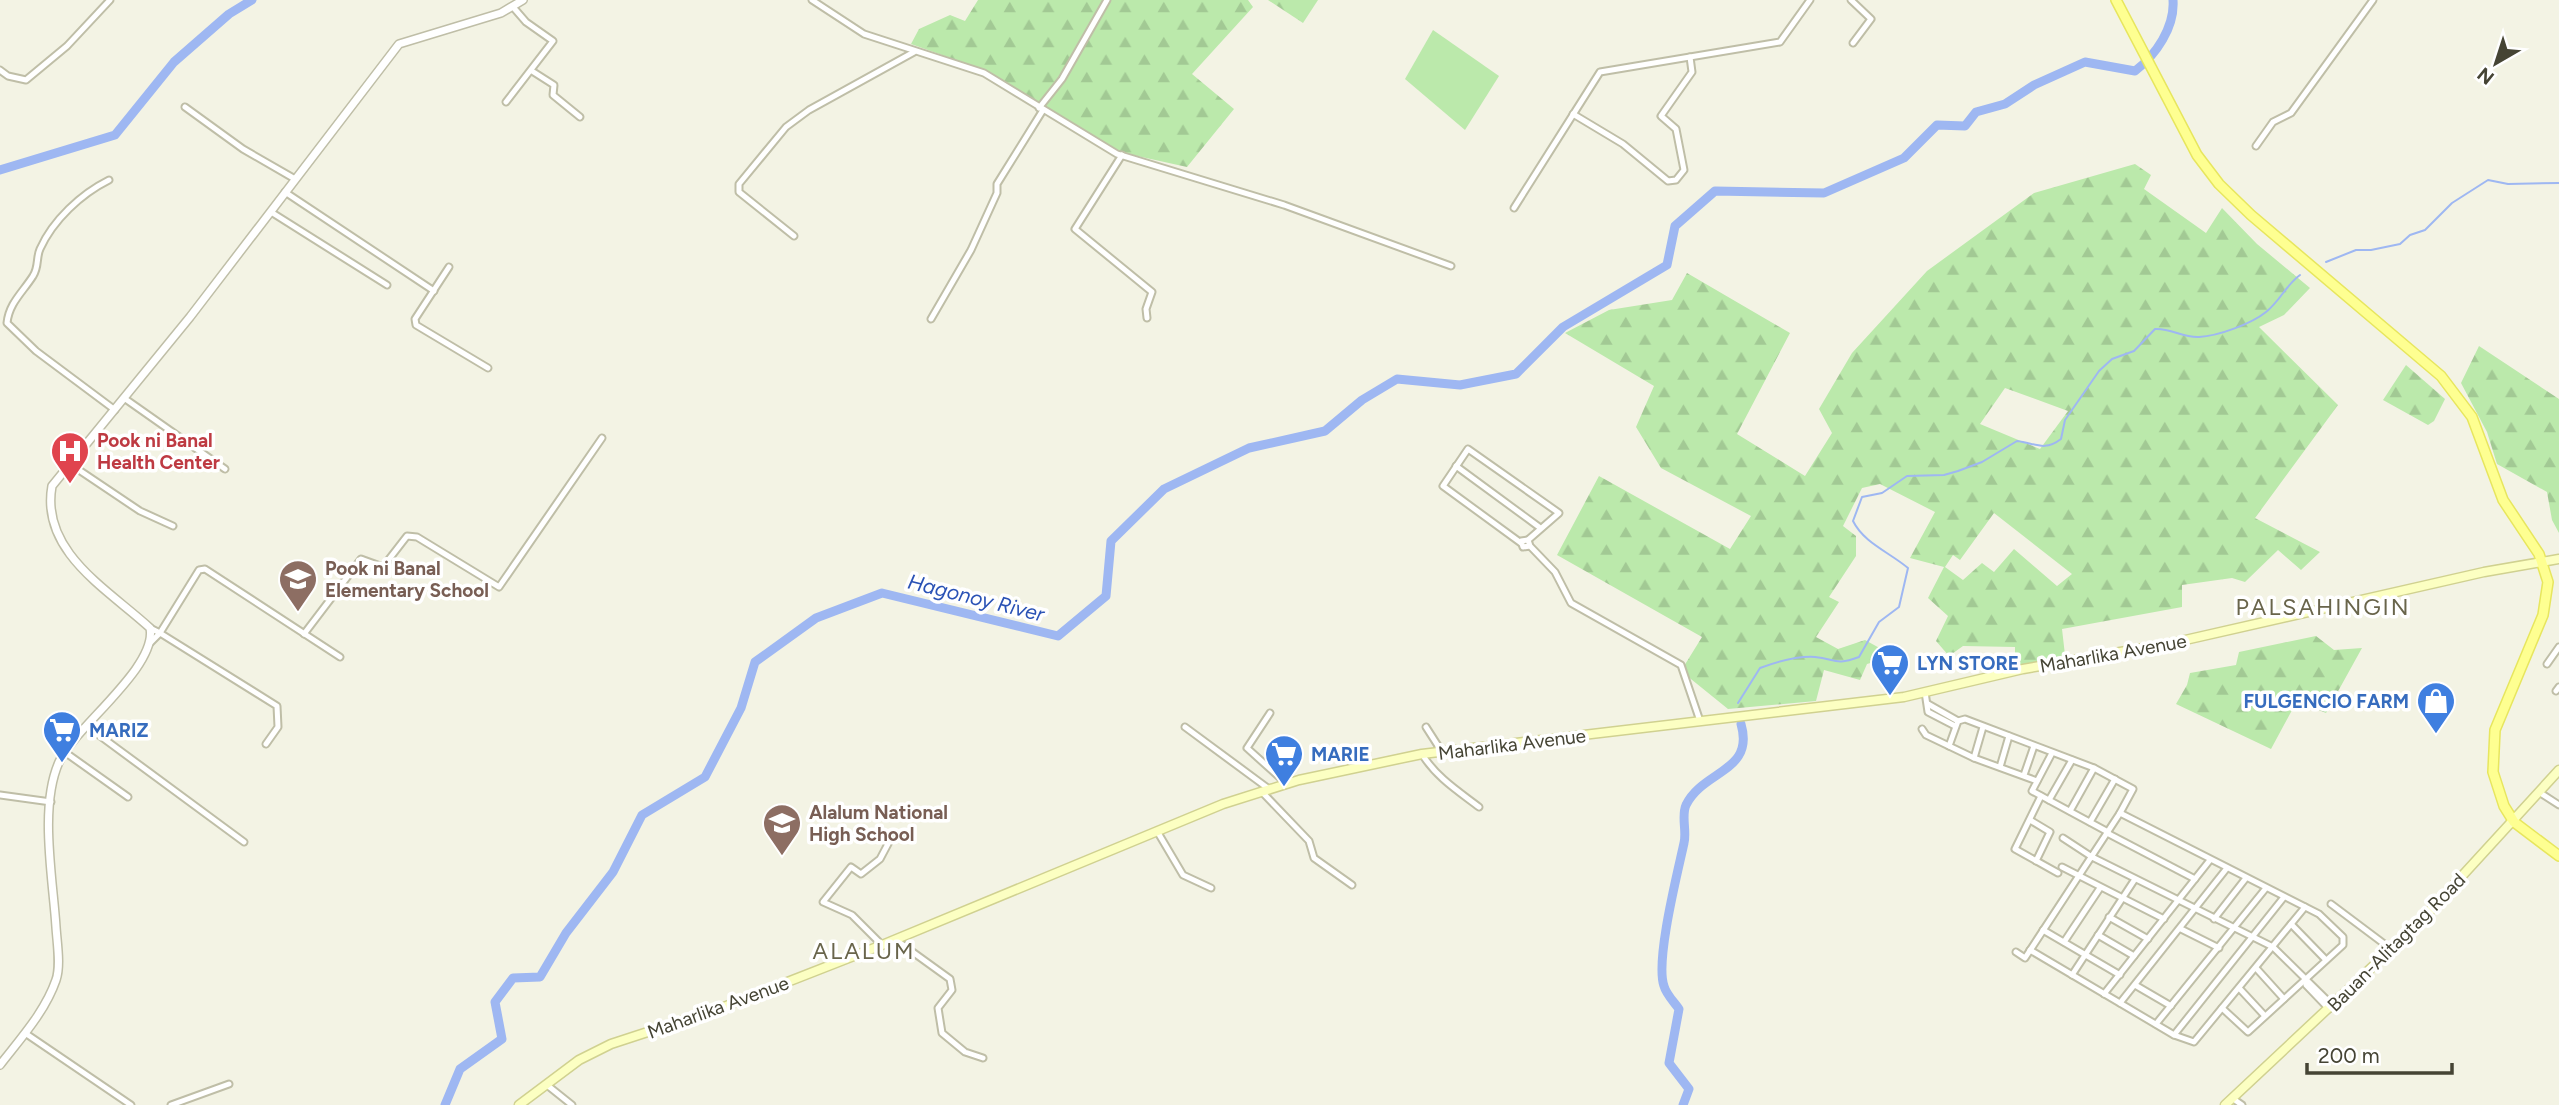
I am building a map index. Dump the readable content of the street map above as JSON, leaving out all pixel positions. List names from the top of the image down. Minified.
{"streets":{"main road":["Maharlika Avenue","Bauan-Alitagtag Road"]},"districts":["PALSAHINGIN","ALALUM"],"water":["Hagonoy River"],"places":{"hospital":["Pook ni Banal Health Center"],"school or university":["Pook ni Banal Elementary School","Alalum National High School"],"supermarket":["LYN STORE","MARIZ","MARIE"],"shop":["FULGENCIO FARM"]},"scale_bar":"200 m","north":"bottom left"}
